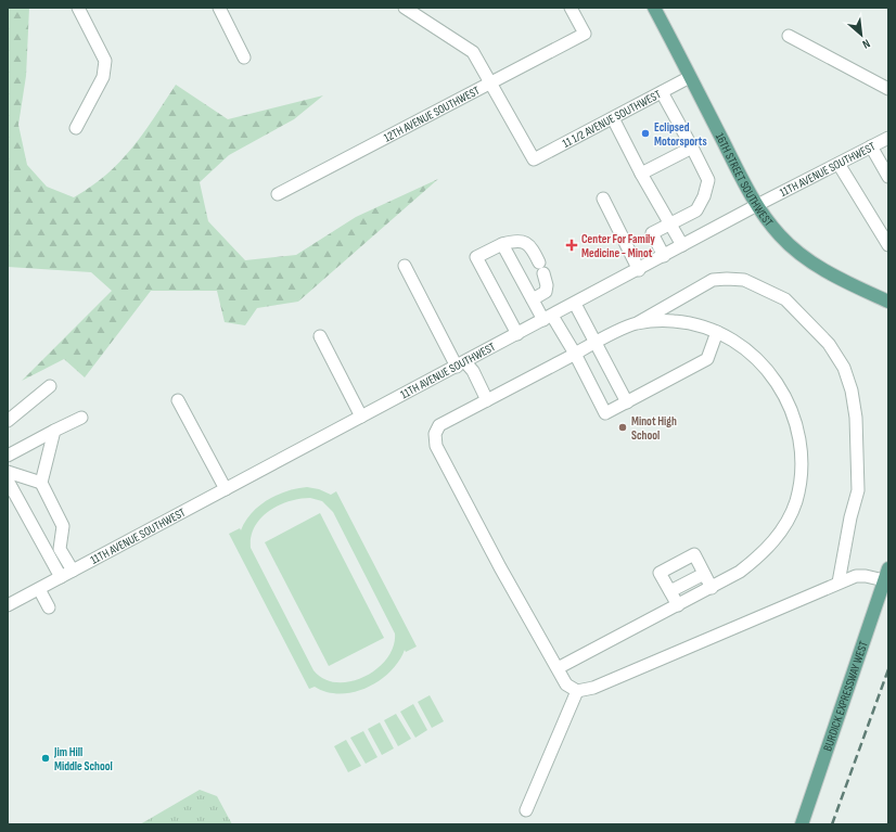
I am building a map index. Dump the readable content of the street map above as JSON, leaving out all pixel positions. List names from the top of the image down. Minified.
{"streets":{"main road":["16TH STREET SOUTHWEST","BURDICK EXPRESSWAY WEST"],"street":["12TH AVENUE SOUTHWEST","11 1/2 AVENUE SOUTHWEST","11TH AVENUE SOUTHWEST"]},"crossings":[["12TH AVENUE SOUTHWEST","11 1/2 AVENUE SOUTHWEST"],["11 1/2 AVENUE SOUTHWEST","16TH STREET SOUTHWEST"],["11TH AVENUE SOUTHWEST","16TH STREET SOUTHWEST"]],"places":{"other":["Eclipsed Motorsports","Minot High School","Jim Hill Middle School"],"health":["Center For Family Medicine - Minot"]},"north":"bottom right"}
